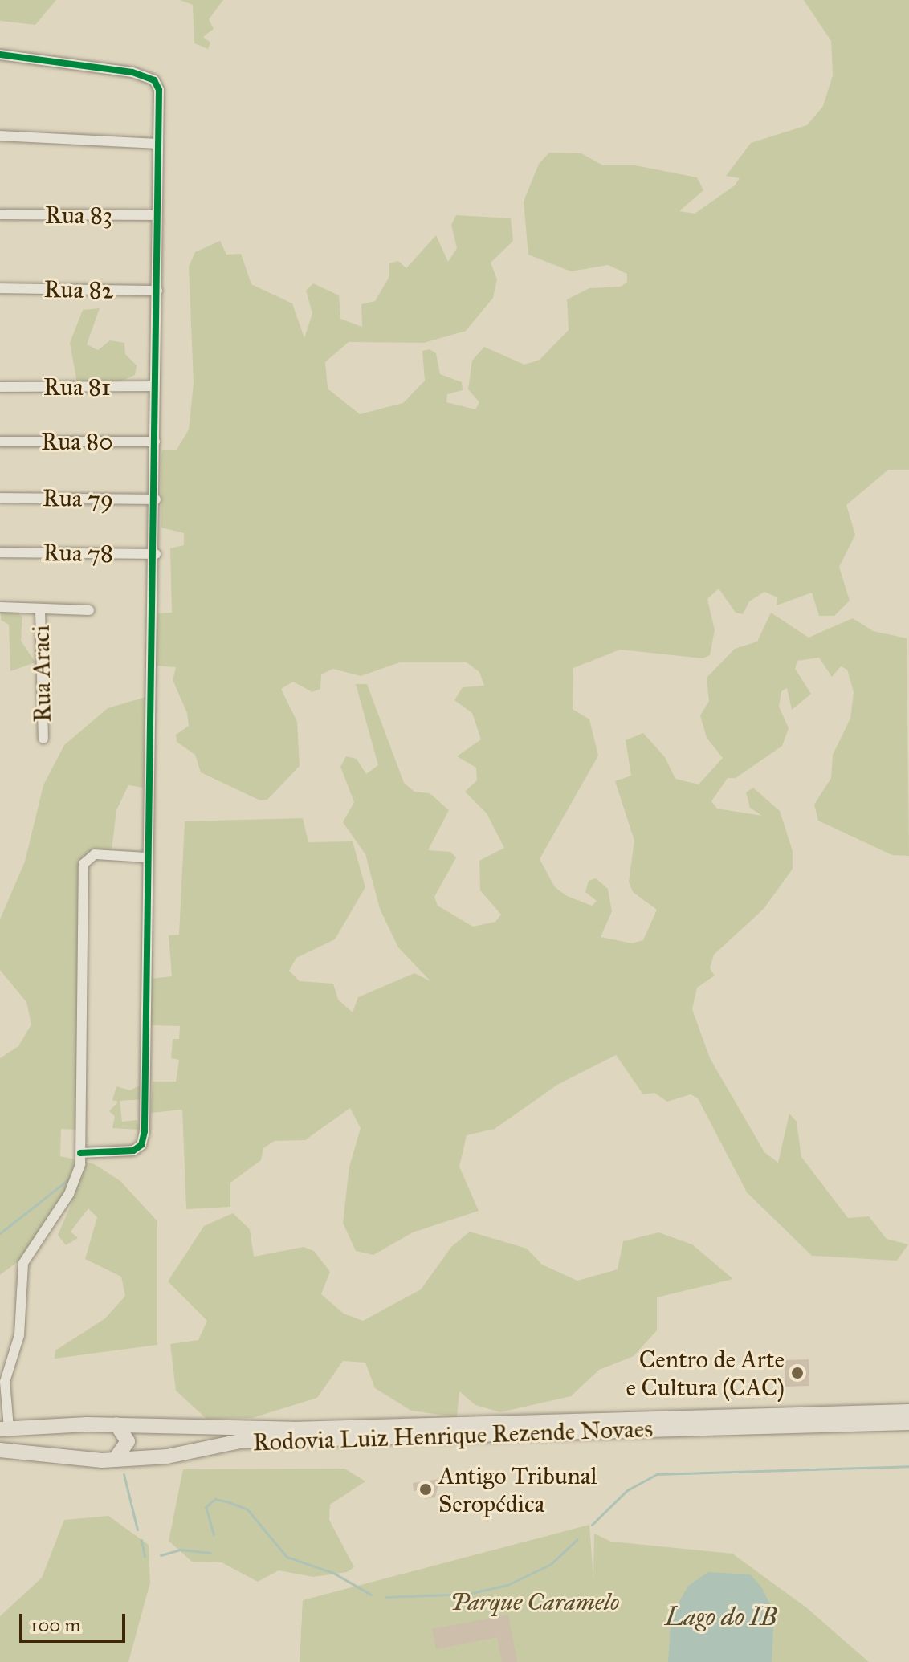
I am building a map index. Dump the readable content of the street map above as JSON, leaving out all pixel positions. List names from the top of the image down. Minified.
{"streets":{"highway":["Rodovia Luiz Henrique Rezende Novaes"],"street":["Rua 83","Rua 82","Rua 81","Rua 80","Rua 79","Rua 78","Rua Araci"]},"water":["Lago do IB"],"parks":["Parque Caramelo"],"places":["Centro de Arte e Cultura (CAC)","Antigo Tribunal Seropédica"],"scale_bar":"100 m"}
